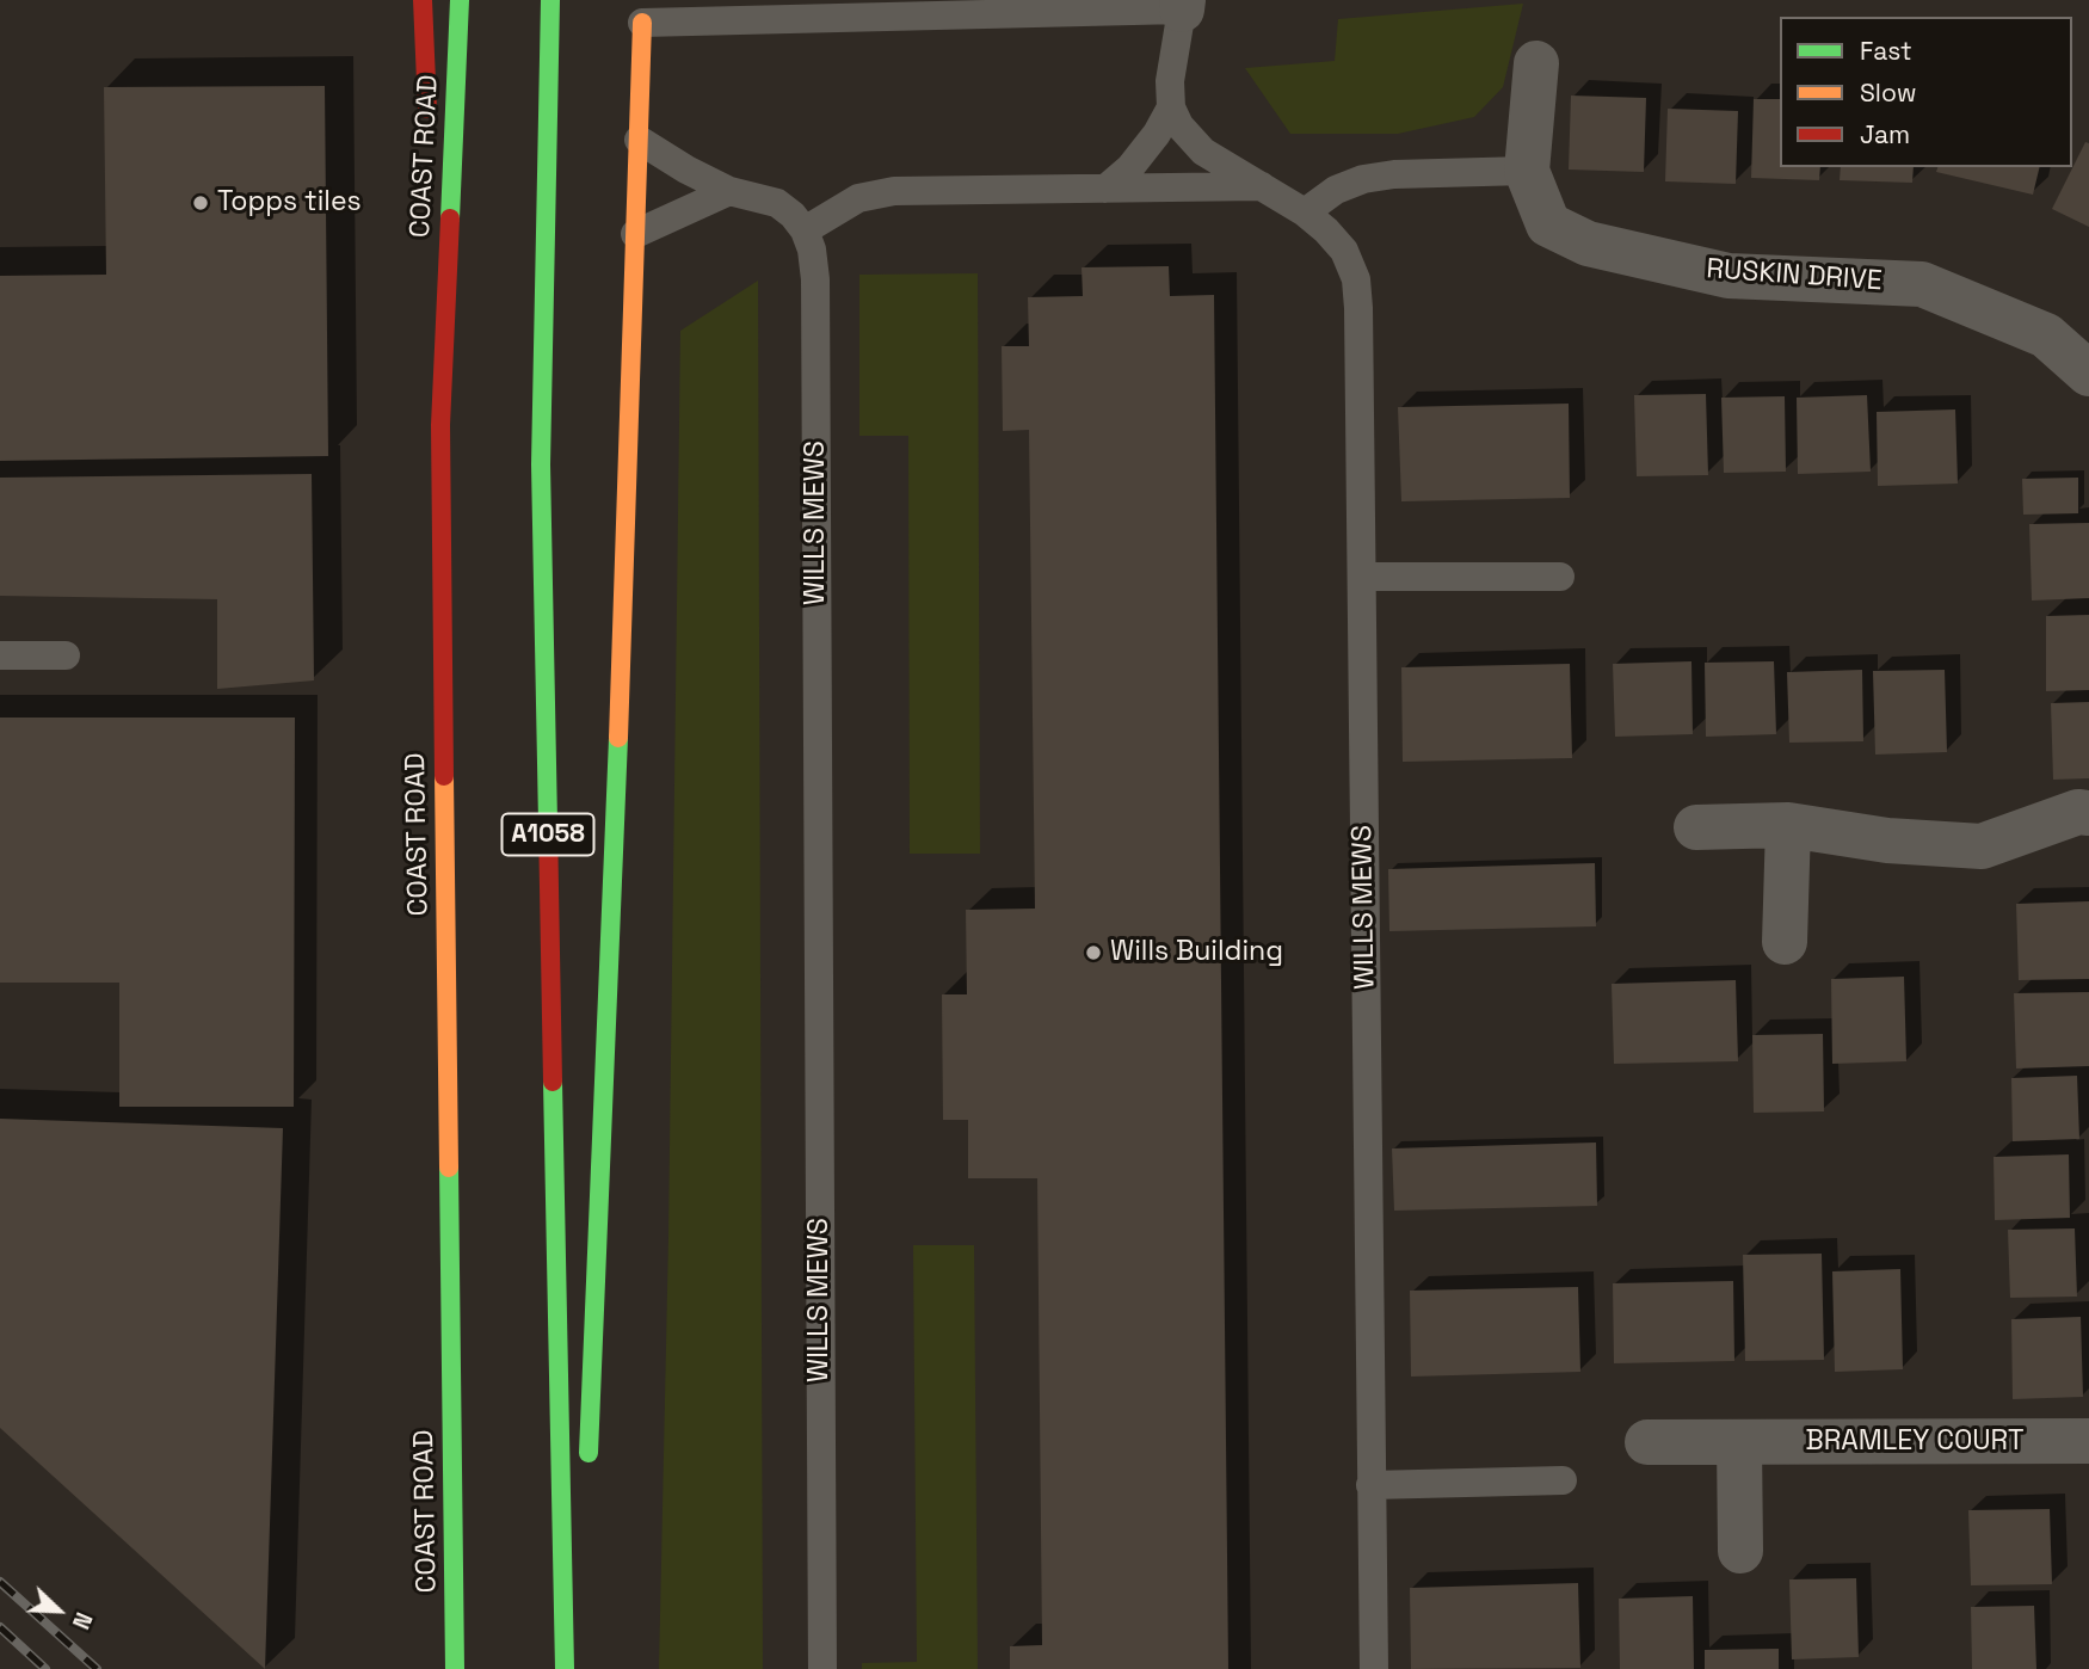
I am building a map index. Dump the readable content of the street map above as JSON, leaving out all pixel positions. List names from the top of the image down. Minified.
{"streets":{"highway":["COAST ROAD","A1058"],"street":["RUSKIN DRIVE","BRAMLEY COURT"],"lane":["WILLS MEWS"]},"places":["Topps tiles","Wills Building"],"legend":["Fast","Slow","Jam"],"north":"bottom right"}
